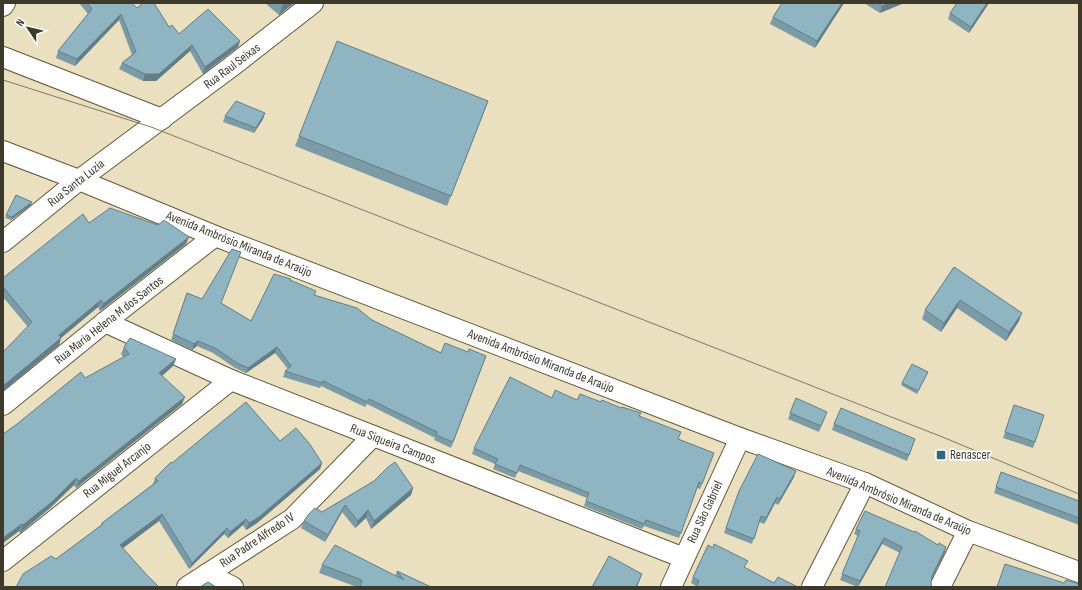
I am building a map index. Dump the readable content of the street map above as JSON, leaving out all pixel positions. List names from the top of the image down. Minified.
{"streets":{"street":["Rua Raul Seixas","Rua Santa Luzia","Avenida Ambrósio Miranda de Araújo","Rua Maria Helena M dos Santos","Rua Siqueira Campos","Rua Miguel Arcanjo","Rua São Gabriel","Rua Padre Alfredo IV"]},"crossings":[["Rua Raul Seixas","Rua Santa Luzia"],["Rua Santa Luzia","Avenida Ambrósio Miranda de Araújo"],["Avenida Ambrósio Miranda de Araújo","Rua Maria Helena M dos Santos"],["Avenida Ambrósio Miranda de Araújo","Rua São Gabriel"],["Rua Maria Helena M dos Santos","Rua Siqueira Campos"],["Rua Siqueira Campos","Rua Miguel Arcanjo"],["Rua Siqueira Campos","Rua São Gabriel"],["Rua Siqueira Campos","Rua Padre Alfredo IV"]],"places":{"transit":["Renascer"]},"north":"top left"}
